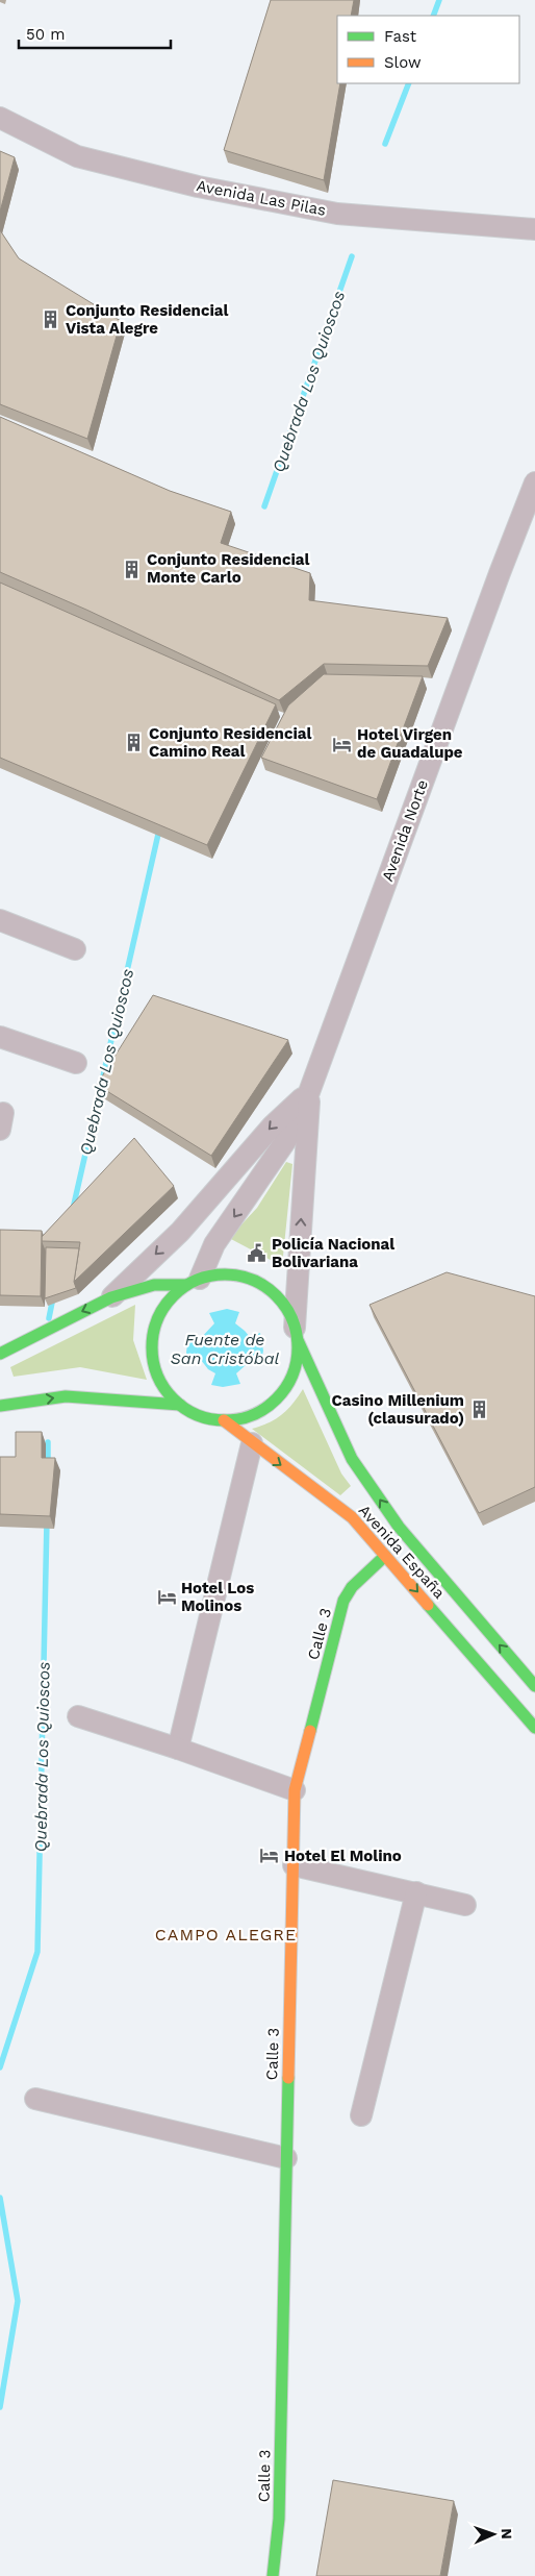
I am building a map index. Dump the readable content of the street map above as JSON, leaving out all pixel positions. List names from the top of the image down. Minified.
{"streets":{"main road":["Avenida España","Calle 3"],"street":["Avenida Las Pilas","Avenida Norte"]},"crossings":[["Avenida Norte","Avenida España"],["Avenida España","Calle 3"]],"districts":["CAMPO ALEGRE"],"water":["Quebrada Los Quioscos","Fuente de San Cristóbal"],"places":{"building":["Conjunto Residencial Vista Alegre","Conjunto Residencial Monte Carlo","Conjunto Residencial Camino Real","Casino Millenium (clausurado)"],"hotel":["Hotel Virgen de Guadalupe","Hotel Los Molinos","Hotel El Molino"],"public building":["Policía Nacional Bolivariana"]},"legend":["Fast","Slow"],"scale_bar":"50 m","north":"right"}
